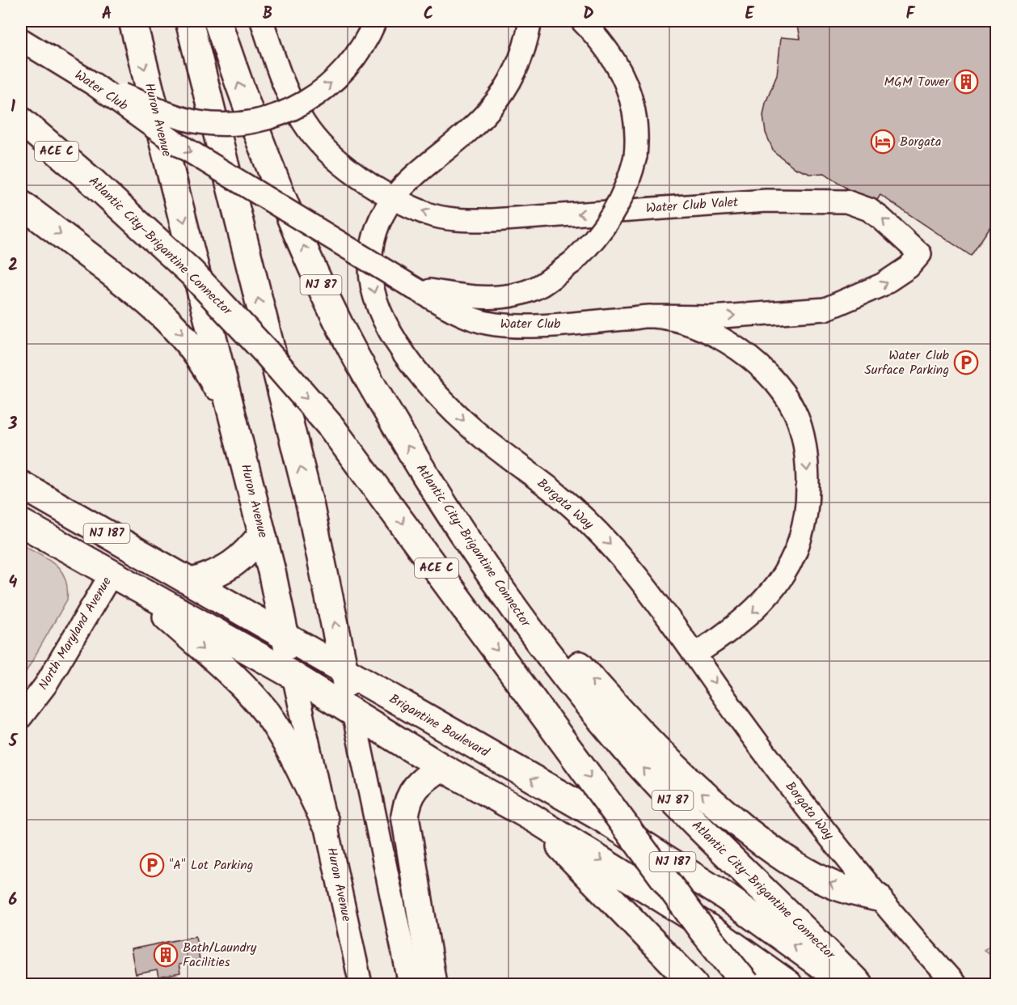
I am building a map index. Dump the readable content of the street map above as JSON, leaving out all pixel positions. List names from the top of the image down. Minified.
{"streets":{"main road":["Huron Avenue","ACE C","Atlantic City–Brigantine Connector","NJ 87","NJ 187","Brigantine Boulevard"],"street":["Water Club","Water Club Valet","Borgata Way","North Maryland Avenue"]},"crossings":[["Water Club","Water Club Valet"],["Water Club","Borgata Way"],["Huron Avenue","NJ 187"],["Huron Avenue","Brigantine Boulevard"],["Water Club Valet","Borgata Way"],["NJ 187","North Maryland Avenue"]],"one_way":["Borgata Way"],"places":{"building":["MGM Tower","Bath/Laundry Facilities"],"hotel":["Borgata"],"parking":["Water Club Surface Parking","\"A\" Lot Parking"]},"grid":{"columns":["A","B","C","D","E","F"],"rows":["1","2","3","4","5","6"]}}
